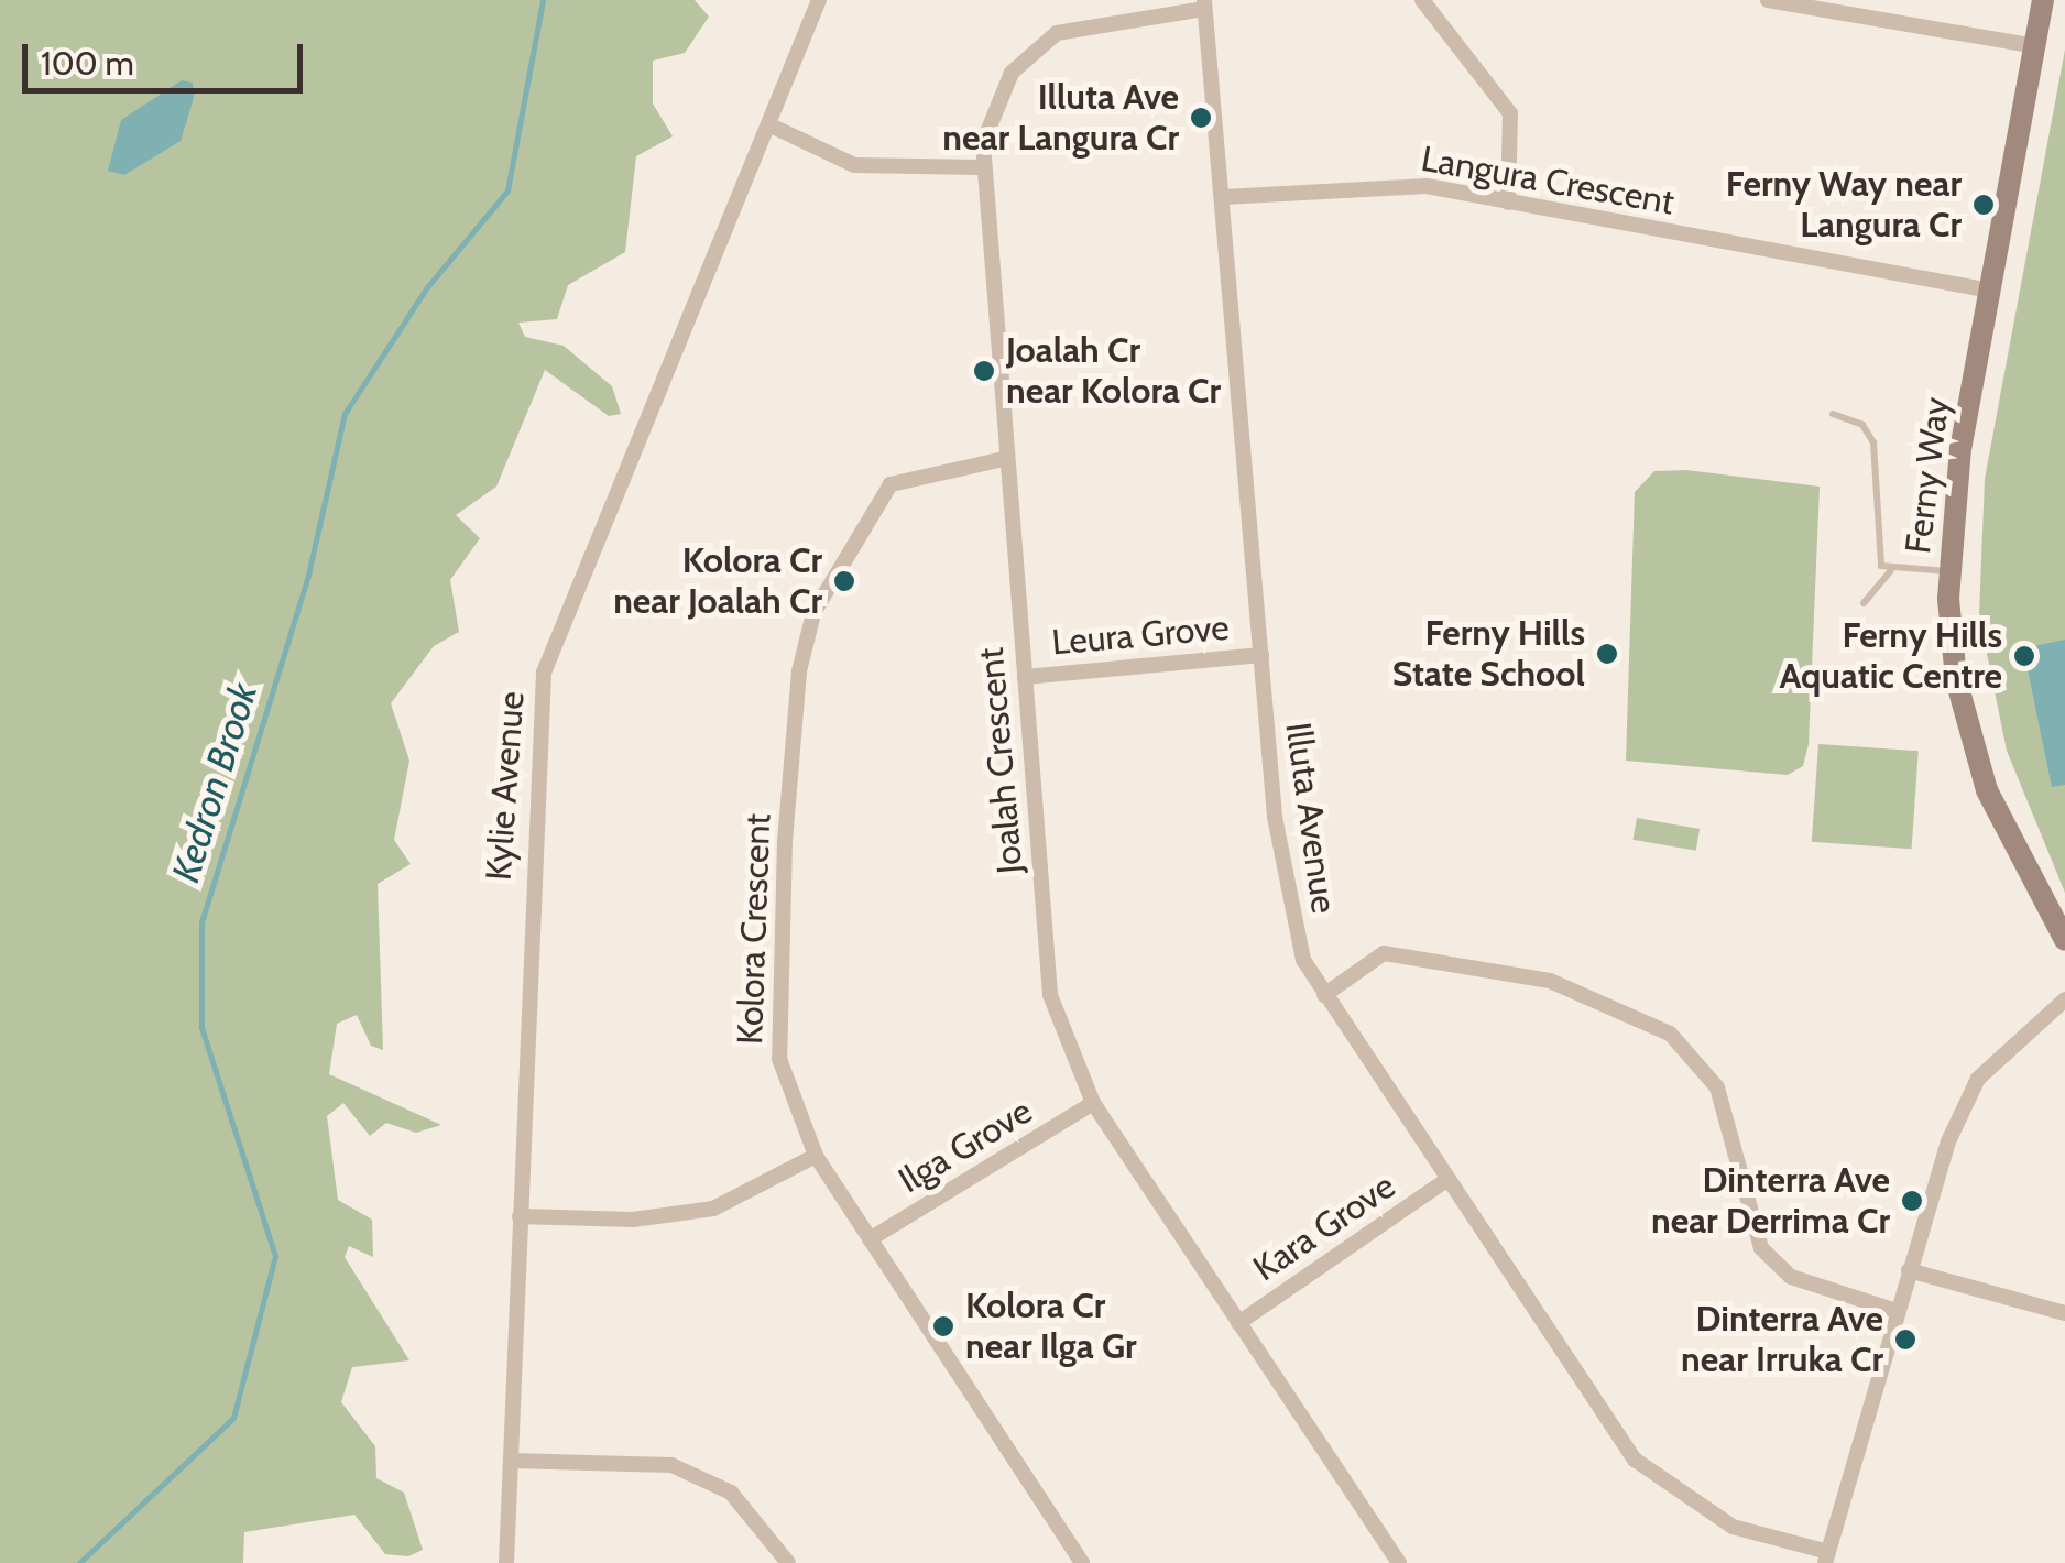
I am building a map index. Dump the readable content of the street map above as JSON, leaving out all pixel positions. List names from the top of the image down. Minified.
{"streets":{"street":["Langura Crescent","Ferny Way","Leura Grove","Joalah Crescent","Kylie Avenue","Illuta Avenue","Kolora Crescent","Ilga Grove","Kara Grove"]},"crossings":[["Langura Crescent","Ferny Way"],["Langura Crescent","Illuta Avenue"],["Leura Grove","Joalah Crescent"],["Leura Grove","Illuta Avenue"],["Joalah Crescent","Illuta Avenue"],["Joalah Crescent","Kolora Crescent"],["Joalah Crescent","Ilga Grove"],["Joalah Crescent","Kara Grove"],["Illuta Avenue","Kara Grove"],["Kolora Crescent","Ilga Grove"]],"water":["Kedron Brook"],"places":["Illuta Ave near Langura Cr","Ferny Way near Langura Cr","Joalah Cr near Kolora Cr","Kolora Cr near Joalah Cr","Ferny Hills State School","Ferny Hills Aquatic Centre","Dinterra Ave near Derrima Cr","Kolora Cr near Ilga Gr","Dinterra Ave near Irruka Cr"],"scale_bar":"100 m"}
